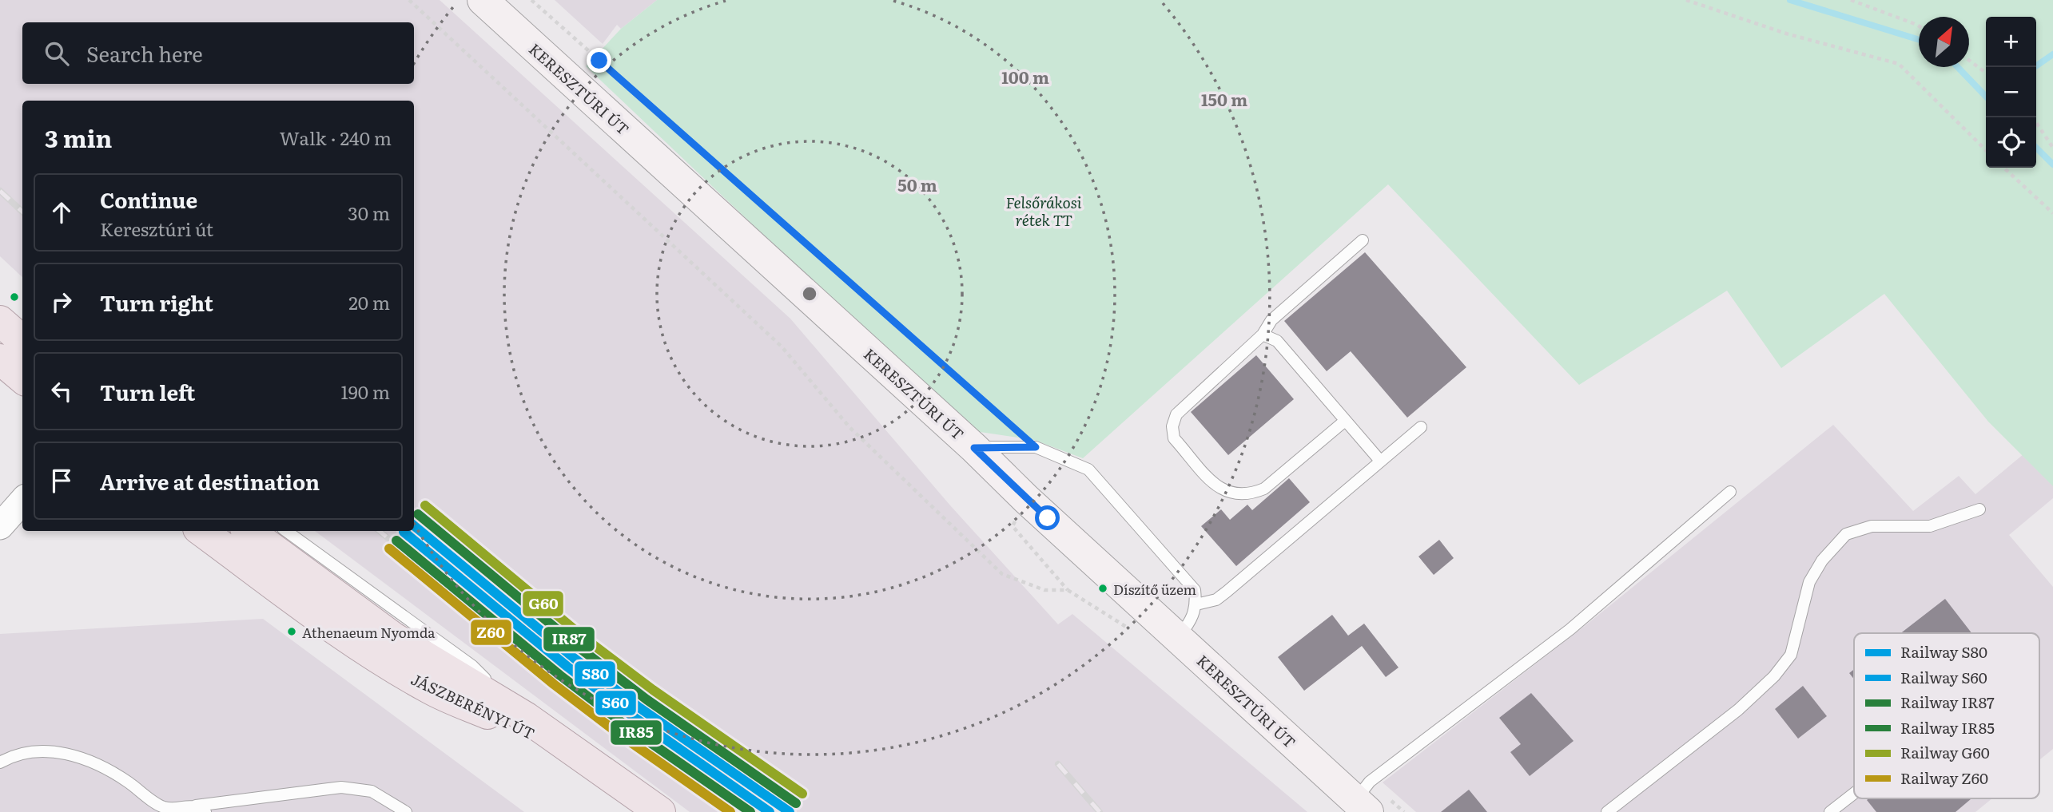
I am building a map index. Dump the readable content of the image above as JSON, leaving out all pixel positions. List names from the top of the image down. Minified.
{"streets":{"main road":["KERESZTÚRI ÚT","JÁSZBERÉNYI ÚT"]},"parks":["Felsőrákosi rétek TT"],"places":["Díszítő üzem","Athenaeum Nyomda"],"lines":["rail line G60","rail line IR87","rail line S80","rail line S60","rail line IR85","rail line Z60"],"legend":["Railway S80","Railway S60","Railway IR87","Railway IR85","Railway G60","Railway Z60"],"north":"top right","page":{"map_buttons":["+","−"],"search":"Search here","heading":["3 min","Walk · 240 m"],"list":[["Continue","Keresztúri út","30 m"],["Turn right","20 m"],["Turn left","190 m"],"Arrive at destination"]},"rings":["100 m","150 m","50 m"]}
